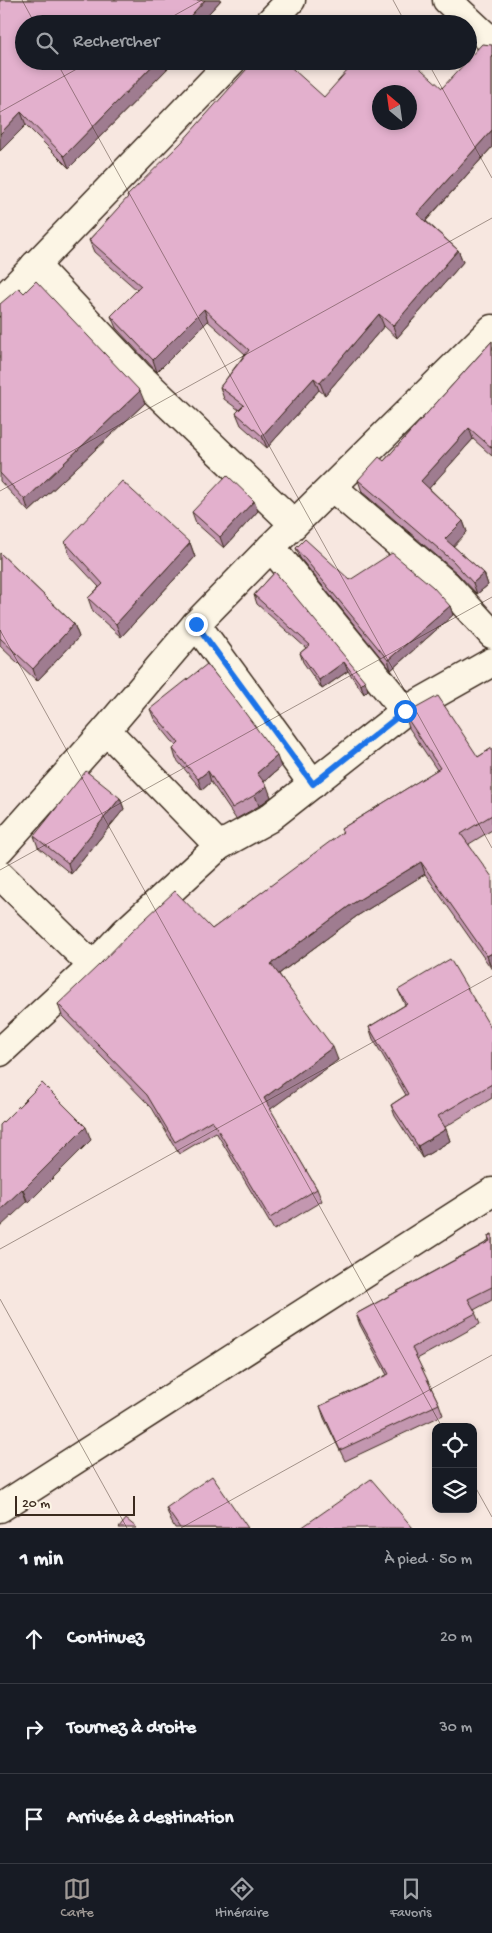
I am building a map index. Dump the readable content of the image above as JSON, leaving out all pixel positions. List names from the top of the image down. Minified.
{"scale_bar":"20 m","north":"top left","page":{"search":"Rechercher","scale":"20 m","heading":["1 min","À pied · 50 m"],"list":[["Continuez","20 m"],["Tournez à droite","30 m"],"Arrivée à destination"],"nav":["Carte","Itinéraire","Favoris"]}}
